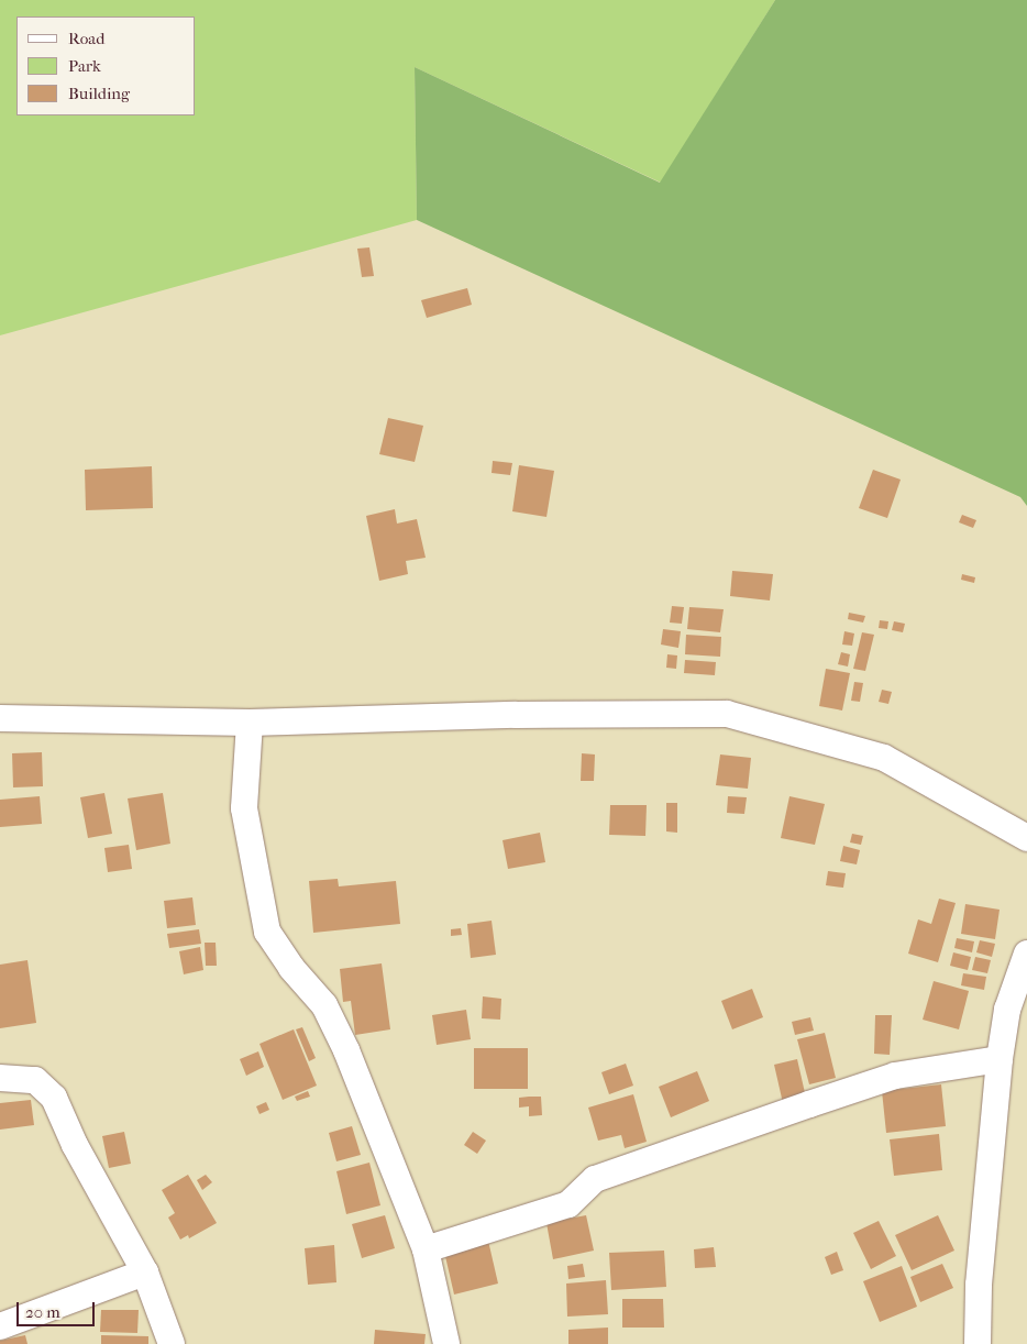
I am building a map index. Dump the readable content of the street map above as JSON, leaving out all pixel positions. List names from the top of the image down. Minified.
{"legend":["Road","Park","Building"],"scale_bar":"20 m"}
